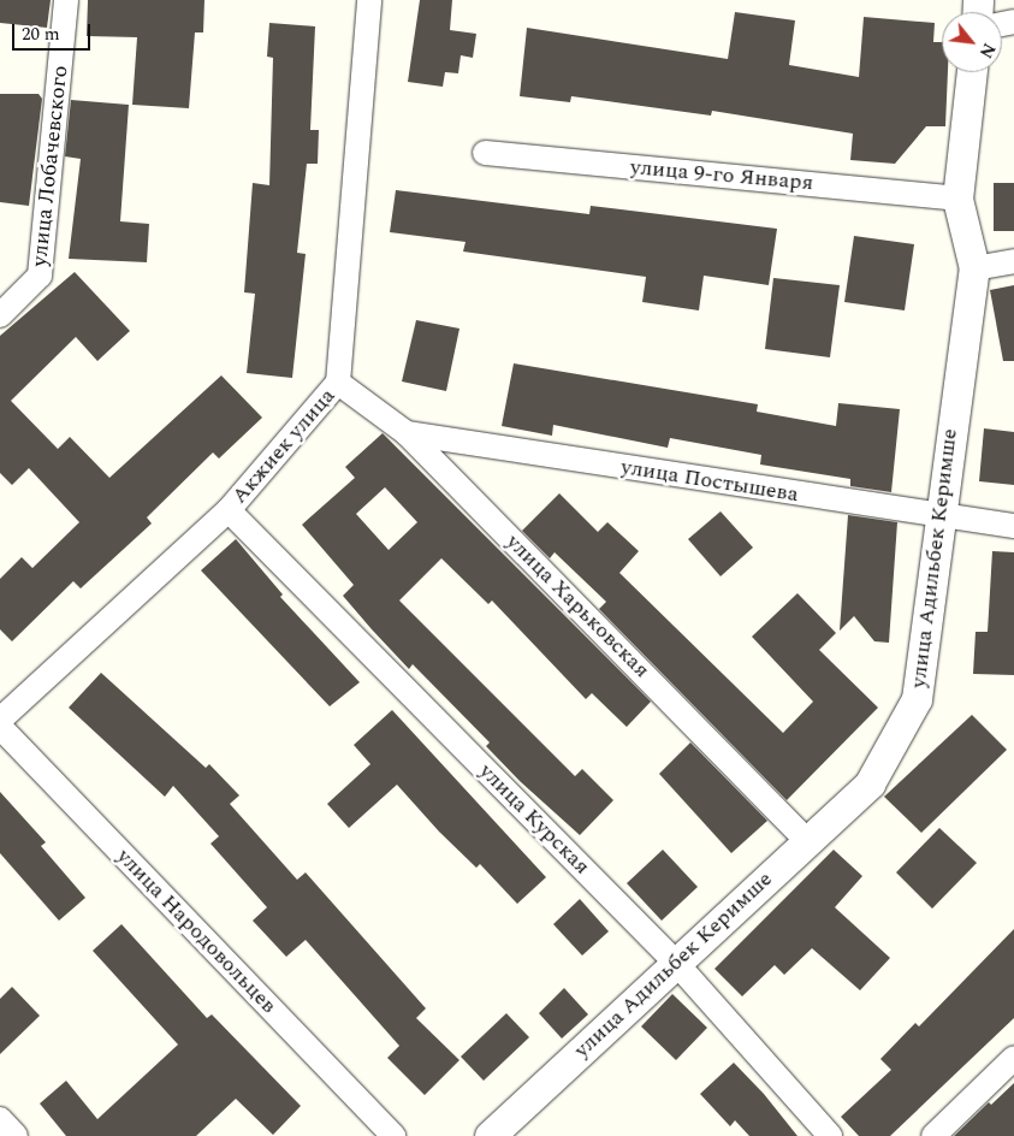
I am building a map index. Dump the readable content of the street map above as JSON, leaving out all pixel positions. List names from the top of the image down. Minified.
{"streets":{"street":["улица Лобачевского","улица 9-го Января","Акжиек улица","улица Постышева","улица Адильбек Керимше","улица Харьковская","улица Курская","улица Народовольцев"]},"crossings":[["улица 9-го Января","улица Адильбек Керимше"],["Акжиек улица","улица Харьковская"],["Акжиек улица","улица Курская"],["улица Постышева","улица Адильбек Керимше"],["улица Постышева","улица Харьковская"],["улица Адильбек Керимше","улица Харьковская"],["улица Адильбек Керимше","улица Курская"]],"scale_bar":"20 m","north":"bottom right"}
